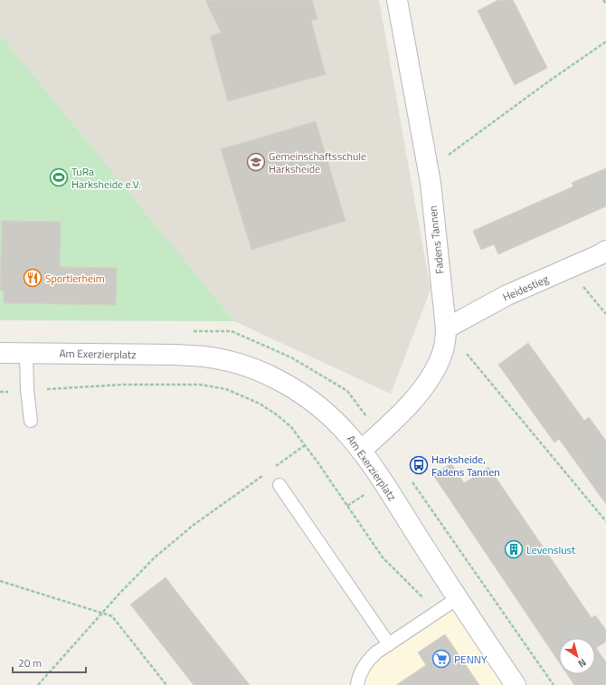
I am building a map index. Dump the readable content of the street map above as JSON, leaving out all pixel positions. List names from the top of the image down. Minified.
{"streets":{"street":["Fadens Tannen","Heidestieg","Am Exerzierplatz"]},"crossings":[["Fadens Tannen","Heidestieg"],["Fadens Tannen","Am Exerzierplatz"]],"places":{"school or university":["Gemeinschaftsschule Harksheide"],"sports":["TuRa Harksheide e.V."],"restaurant":["Sportlerheim"],"bus stop":["Harksheide, Fadens Tannen"],"building":["Levenslust"],"supermarket":["PENNY"]},"scale_bar":"20 m","north":"bottom right"}
